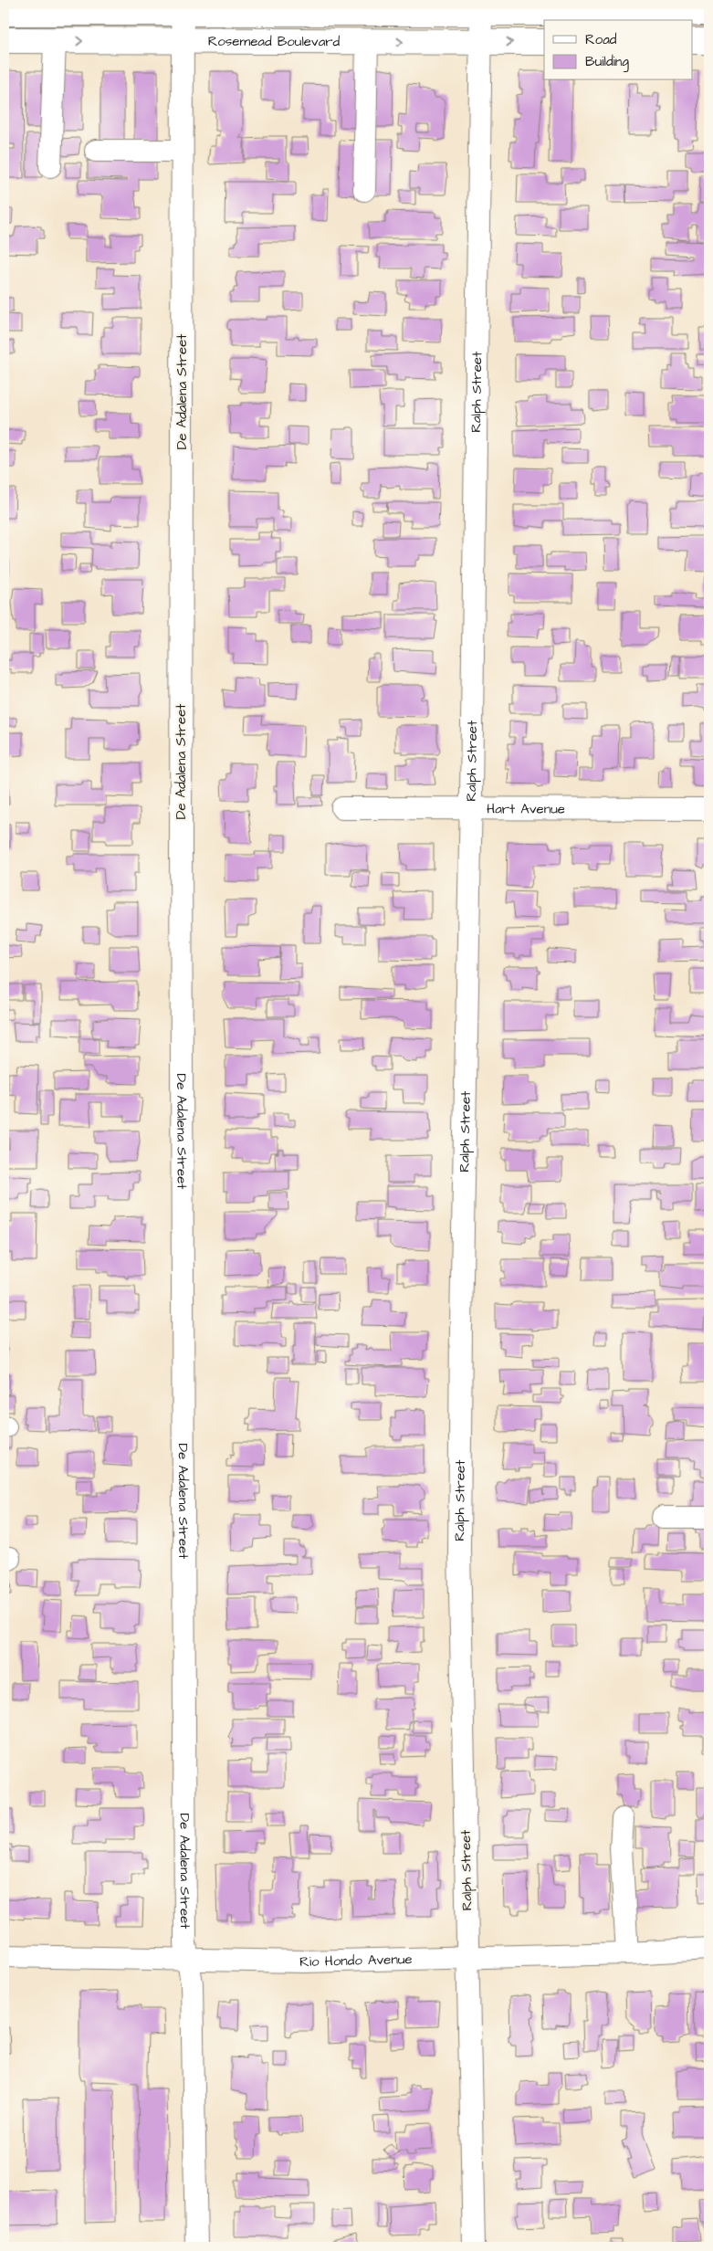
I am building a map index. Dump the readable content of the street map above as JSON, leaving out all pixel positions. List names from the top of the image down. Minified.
{"streets":{"main road":["Rosemead Boulevard"],"street":["Ralph Street","De Adalena Street","Hart Avenue","Rio Hondo Avenue"]},"crossings":[["Rosemead Boulevard","Ralph Street"],["Rosemead Boulevard","De Adalena Street"],["Ralph Street","Hart Avenue"],["Ralph Street","Rio Hondo Avenue"],["De Adalena Street","Rio Hondo Avenue"]],"legend":["Road","Building"]}
